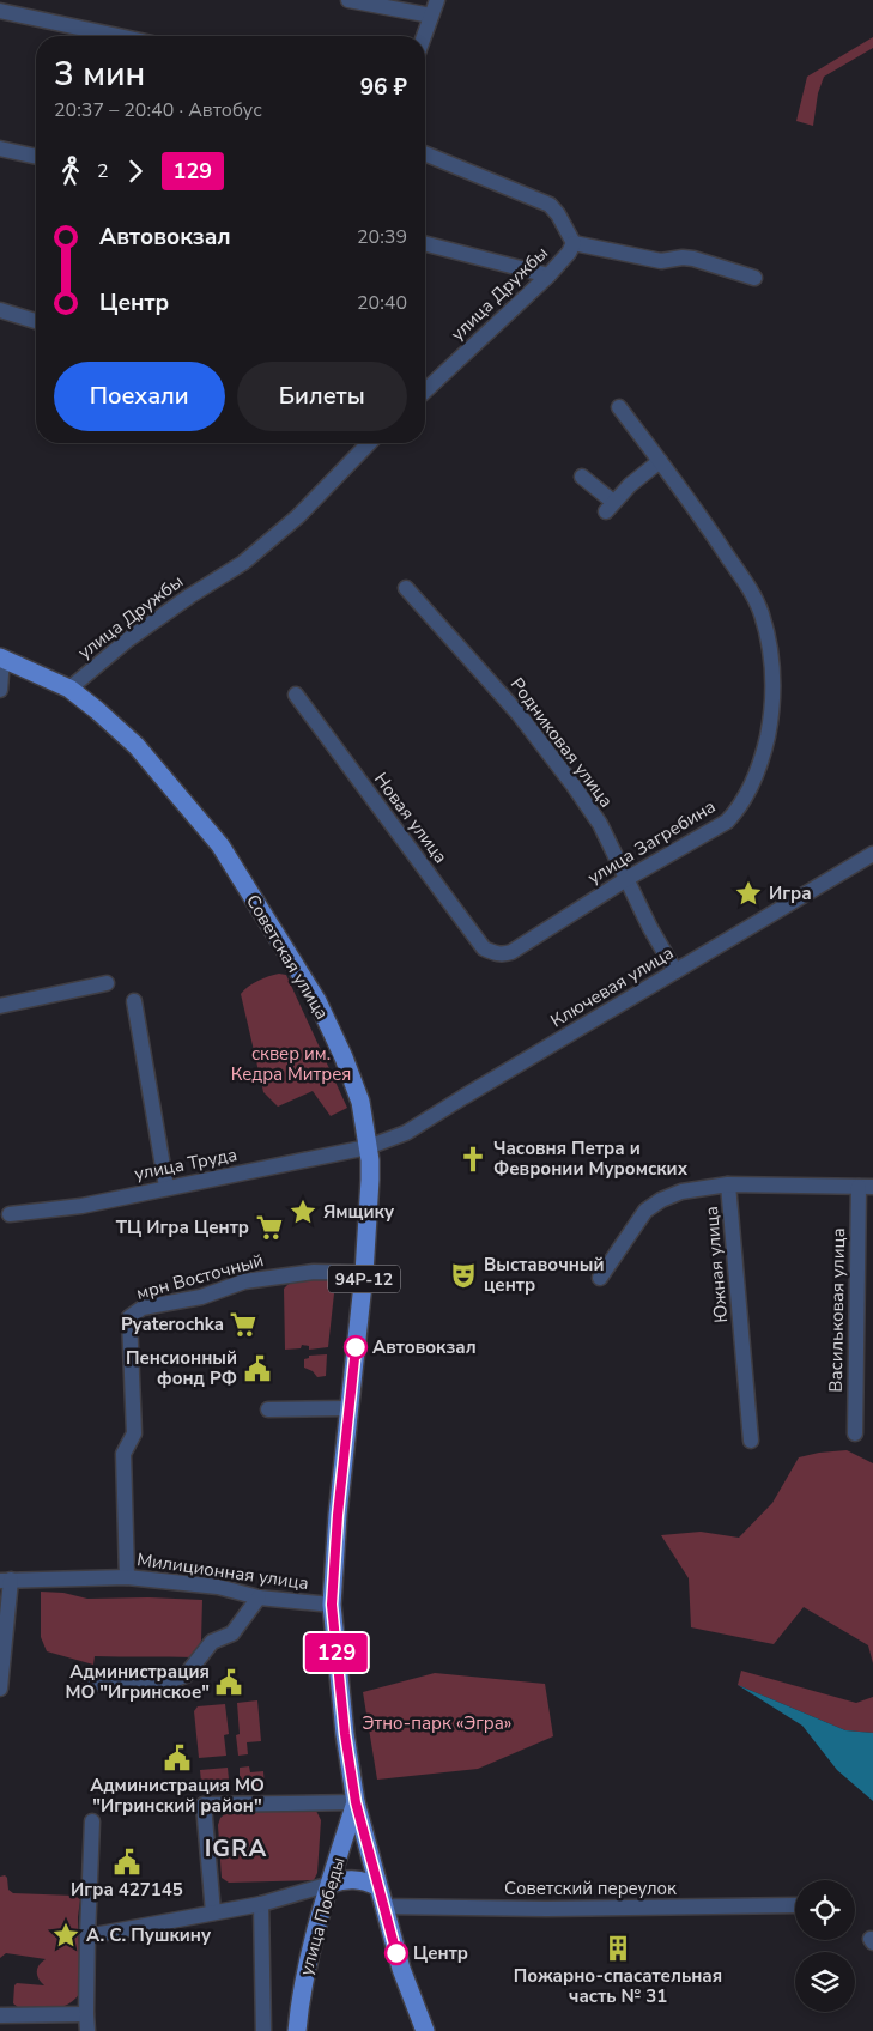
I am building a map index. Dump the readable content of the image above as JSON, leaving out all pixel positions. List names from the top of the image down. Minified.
{"streets":{"main road":["Советская улица","94Р-12","улица Победы"],"street":["улица Дружбы","Родниковая улица","Новая улица","улица Загребина","Ключевая улица","улица Труда","Южная улица","мрн Восточный","Васильковая улица","Милиционная улица","Советский переулок"]},"crossings":[["улица Дружбы","Советская улица"],["Родниковая улица","улица Загребина"],["Родниковая улица","Ключевая улица"],["Новая улица","улица Загребина"],["Советская улица","Ключевая улица"],["Советская улица","улица Труда"],["Советская улица","мрн Восточный"],["Советская улица","Милиционная улица"],["Советская улица","Советский переулок"],["Советская улица","улица Победы"],["Ключевая улица","улица Труда"],["мрн Восточный","Милиционная улица"]],"districts":["IGRA"],"parks":["сквер им. Кедра Митрея","Этно-парк «Эгра»"],"places":{"place":["Игра","Ямщику","А. С. Пушкину"],"church":["Часовня Петра и Февронии Муромских"],"supermarket":["ТЦ Игра Центр","Pyaterochka"],"theatre":["Выставочный центр"],"other":["Автовокзал","Центр"],"public building":["Пенсионный фонд РФ","Администрация МО \"Игринское\"","Администрация МО \"Игринский район\"","Игра 427145"],"building":["Пожарно-спасательная часть № 31"]},"lines":["bus line 129"],"page":{"on_map":"129","heading":["3 мин","20:37 – 20:40 · Автобус","96 ₽"],"legs":["2","129"],"list":[{"name":"Автовокзал","value":"20:39"},{"name":"Центр","value":"20:40"}],"buttons":["Поехали","Билеты"]}}
